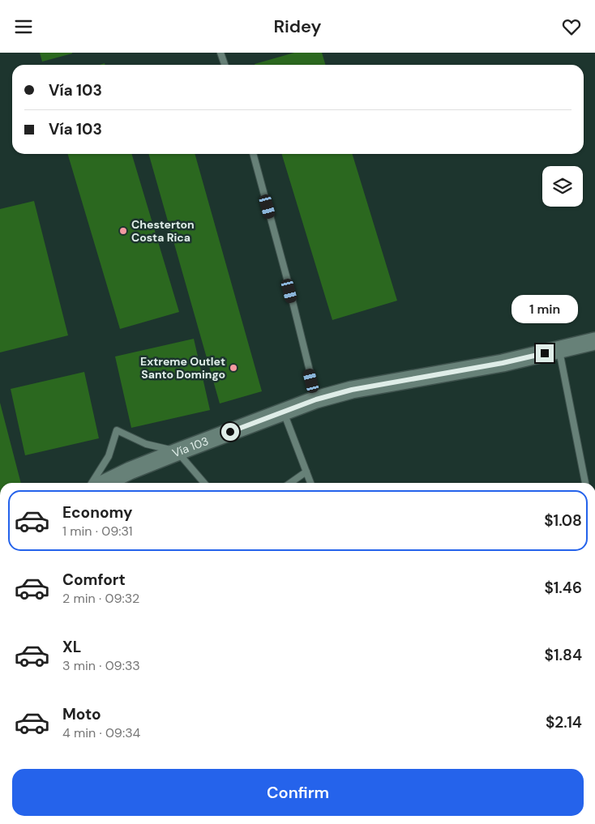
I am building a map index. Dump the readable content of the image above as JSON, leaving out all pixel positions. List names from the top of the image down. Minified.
{"streets":{"main road":["Vía 103"]},"places":["Chesterton Costa Rica","Extreme Outlet Santo Domingo"],"page":{"header":"Ridey","banner":["Vía 103","Vía 103"],"bubble":"1 min","list":[{"name":"Economy","note":"1 min · 09:31","value":"$1.08"},{"name":"Comfort","note":"2 min · 09:32","value":"$1.46"},{"name":"XL","note":"3 min · 09:33","value":"$1.84"},{"name":"Moto","note":"4 min · 09:34","value":"$2.14"}],"buttons":"Confirm"}}
